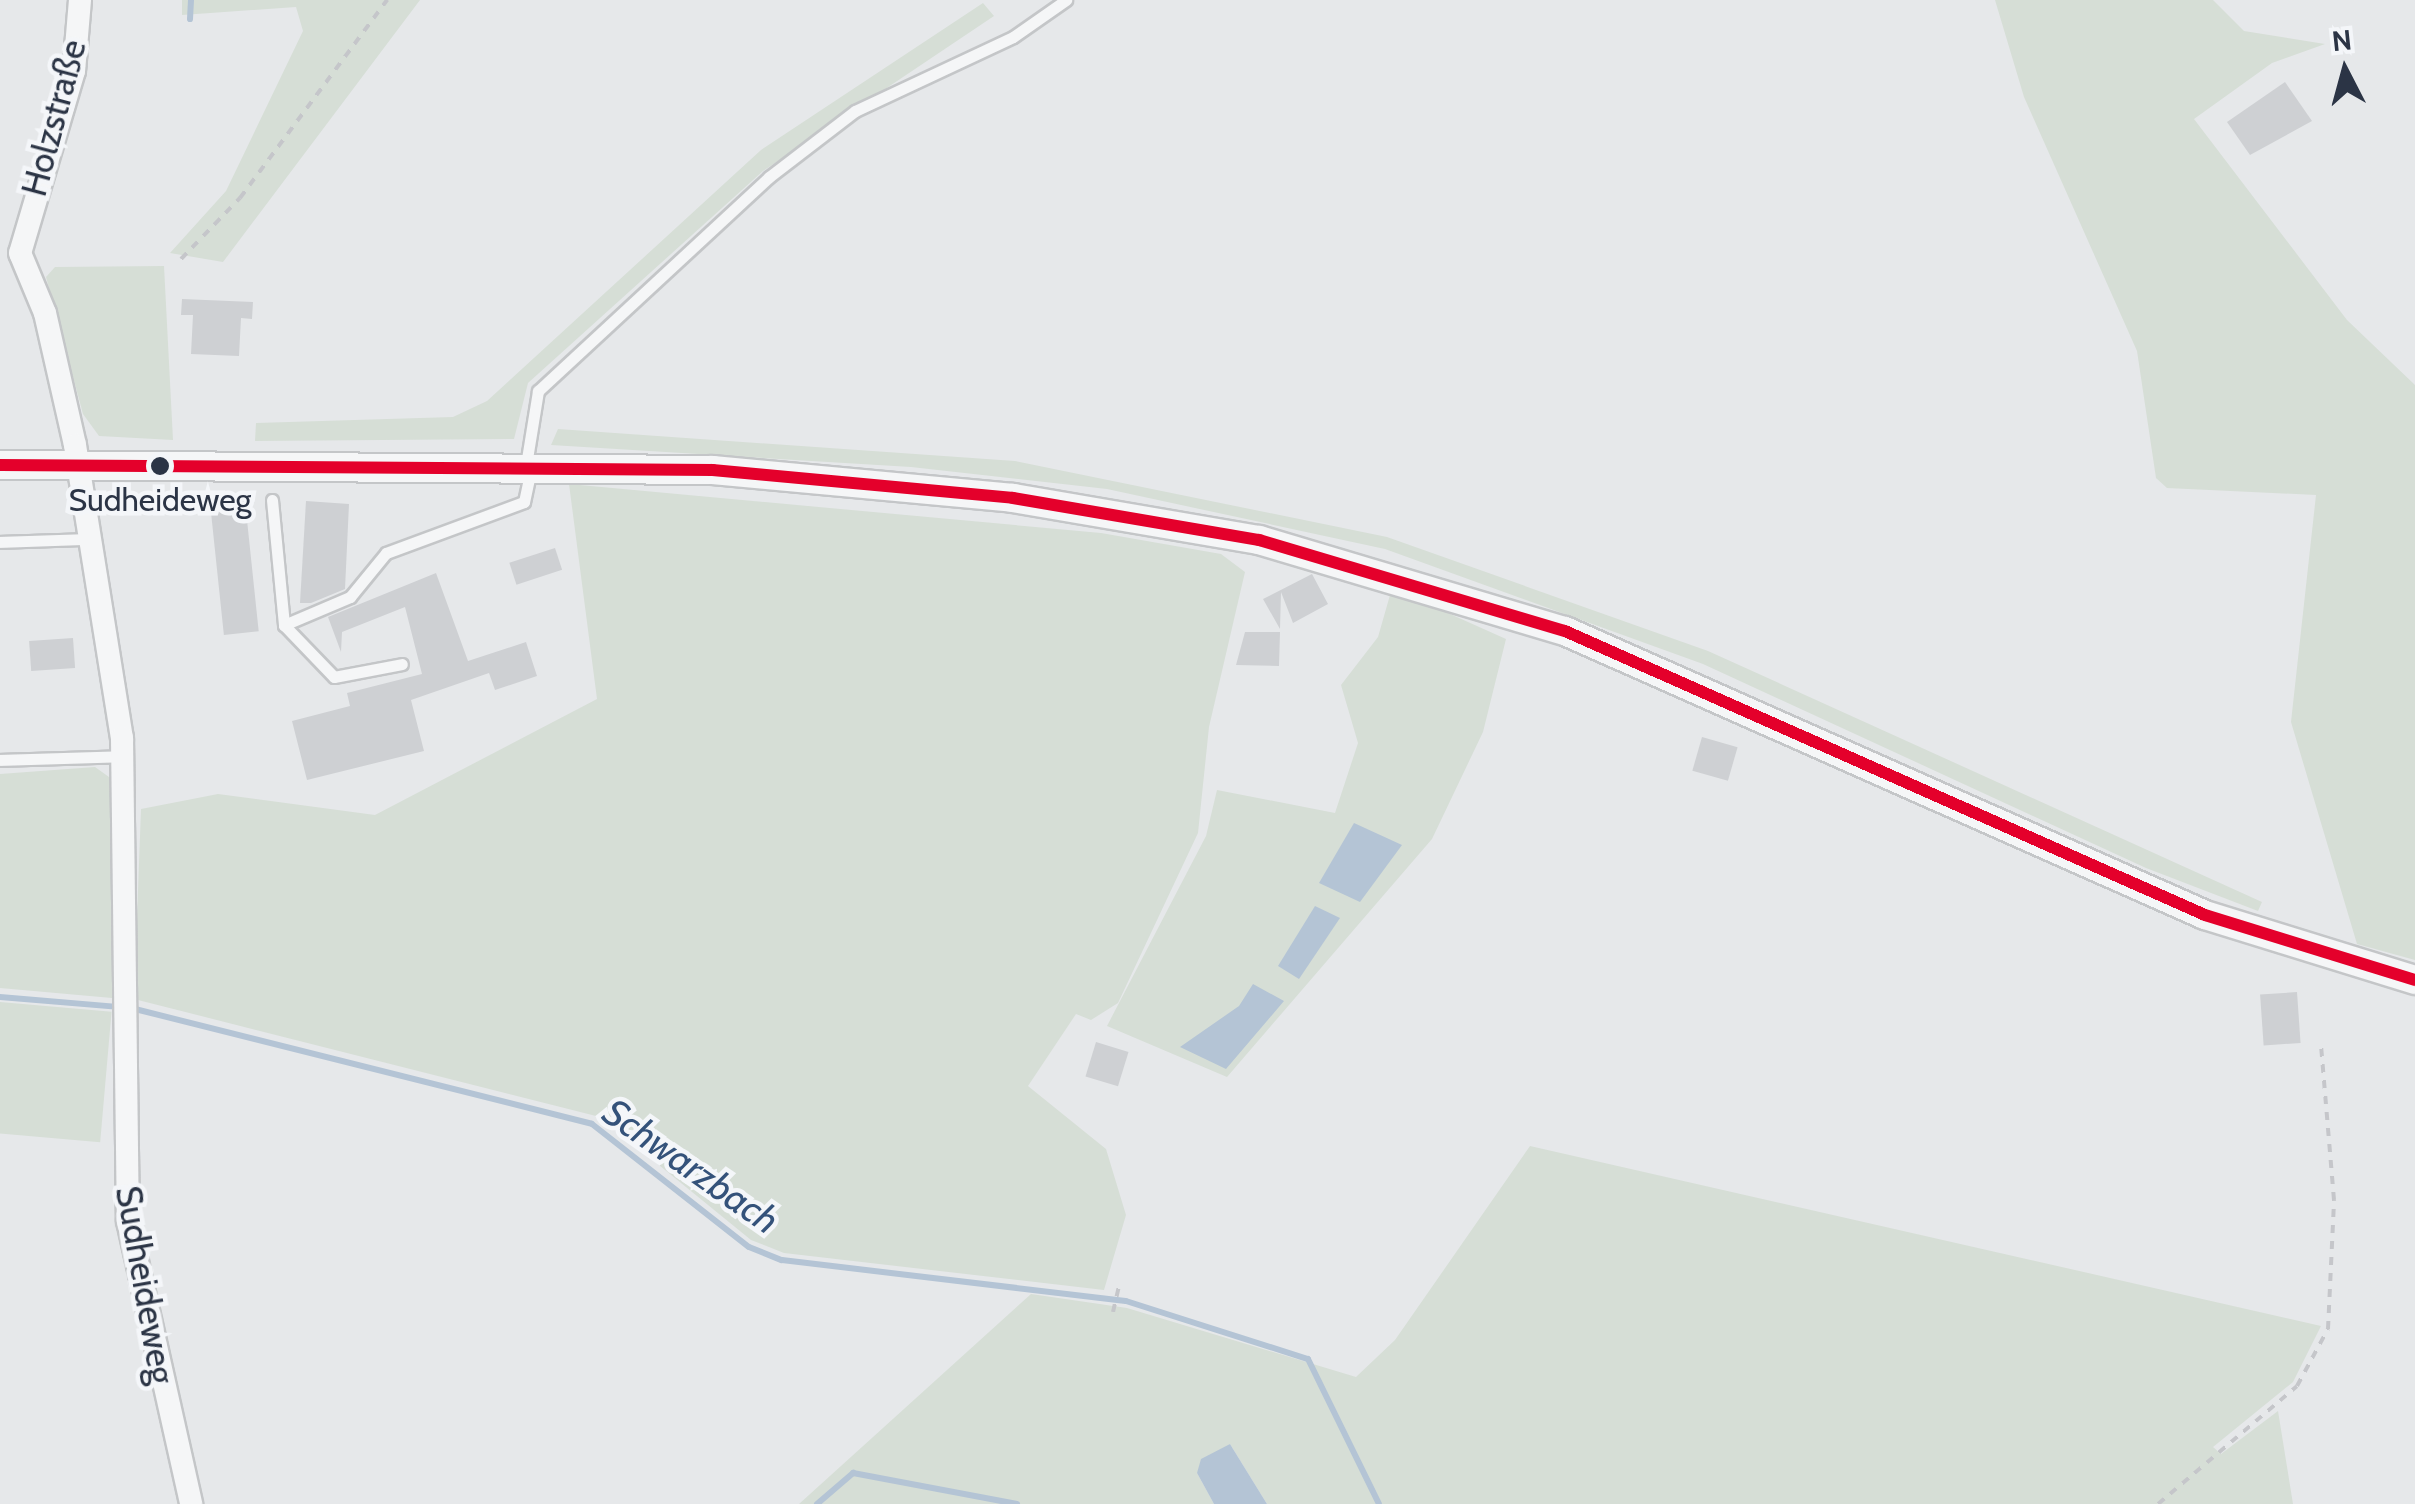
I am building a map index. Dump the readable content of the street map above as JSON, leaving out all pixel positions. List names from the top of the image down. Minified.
{"streets":{"street":["Holzstraße","Sudheideweg"]},"crossings":[["Holzstraße","Sudheideweg"]],"water":["Schwarzbach"],"places":["Sudheideweg"],"north":"top"}
